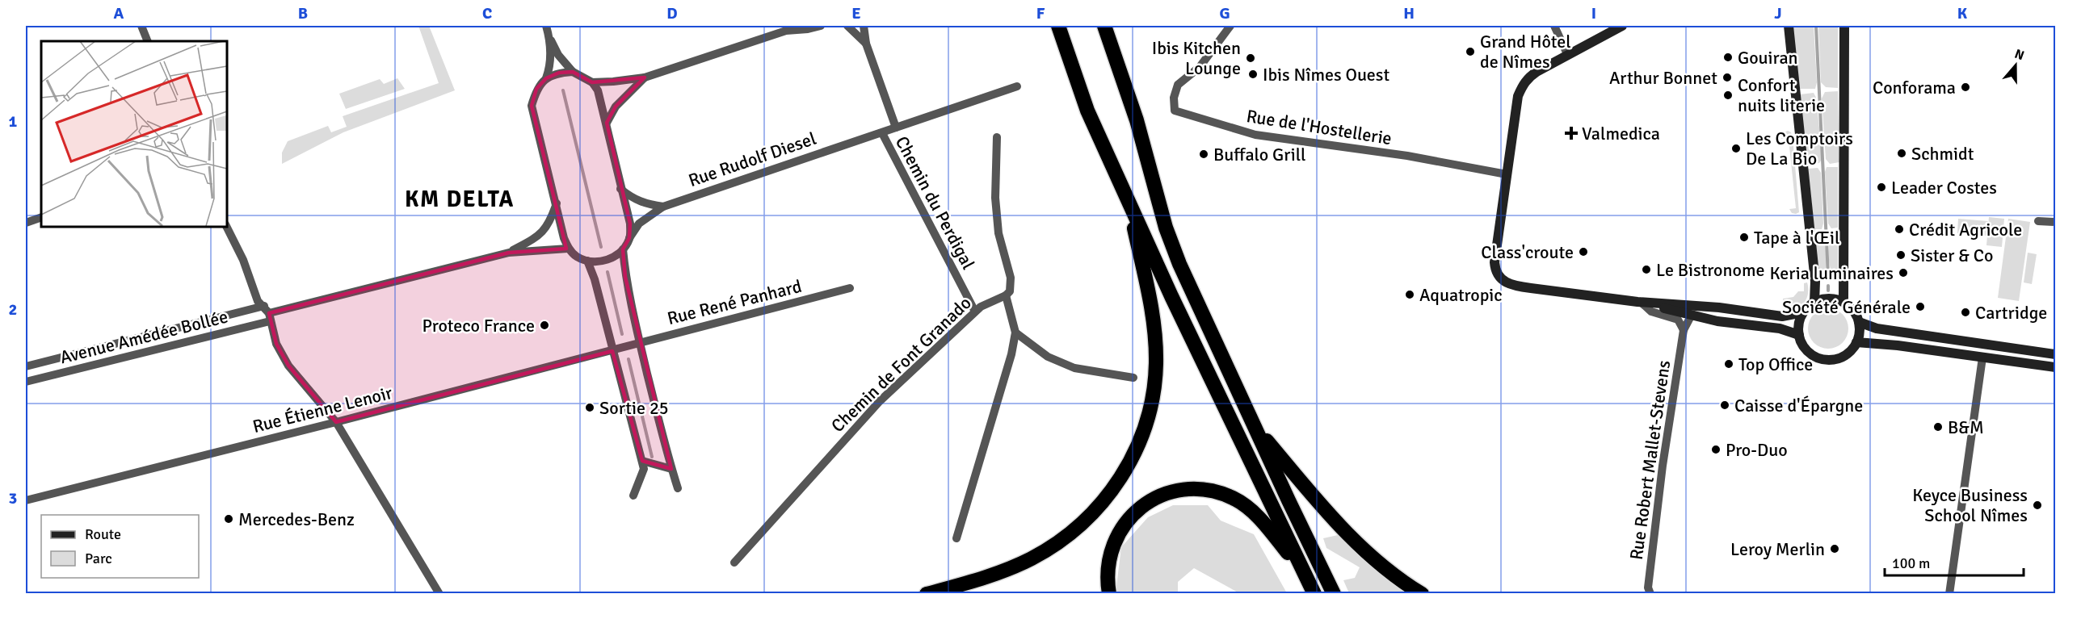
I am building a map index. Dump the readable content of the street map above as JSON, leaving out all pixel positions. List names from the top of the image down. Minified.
{"streets":{"street":["Rue de l'Hostellerie","Rue Rudolf Diesel","Chemin du Perdigal","Rue René Panhard","Avenue Amédée Bollée","Chemin de Font Granado","Rue Étienne Lenoir","Rue Robert Mallet-Stevens"]},"crossings":[["Rue Rudolf Diesel","Chemin du Perdigal"],["Chemin du Perdigal","Chemin de Font Granado"],["Rue René Panhard","Rue Étienne Lenoir"]],"districts":["KM DELTA"],"places":{"other":["Grand Hôtel de Nîmes","Gouiran","Ibis Kitchen Lounge","Ibis Nîmes Ouest","Arthur Bonnet","Conforama","Confort nuits literie","Les Comptoirs De La Bio","Schmidt","Buffalo Grill","Leader Costes","Crédit Agricole","Tape à l'Œil","Class'croute","Sister & Co","Le Bistronome","Keria luminaires","Aquatropic","Société Générale","Cartridge","Proteco France","Top Office","Caisse d'Épargne","Sortie 25","B&M","Pro-Duo","Keyce Business School Nîmes","Mercedes-Benz","Leroy Merlin"],"health":["Valmedica"]},"legend":["Route","Parc"],"scale_bar":"100 m","north":"top","grid":{"columns":["A","B","C","D","E","F","G","H","I","J","K"],"rows":["1","2","3"]}}
